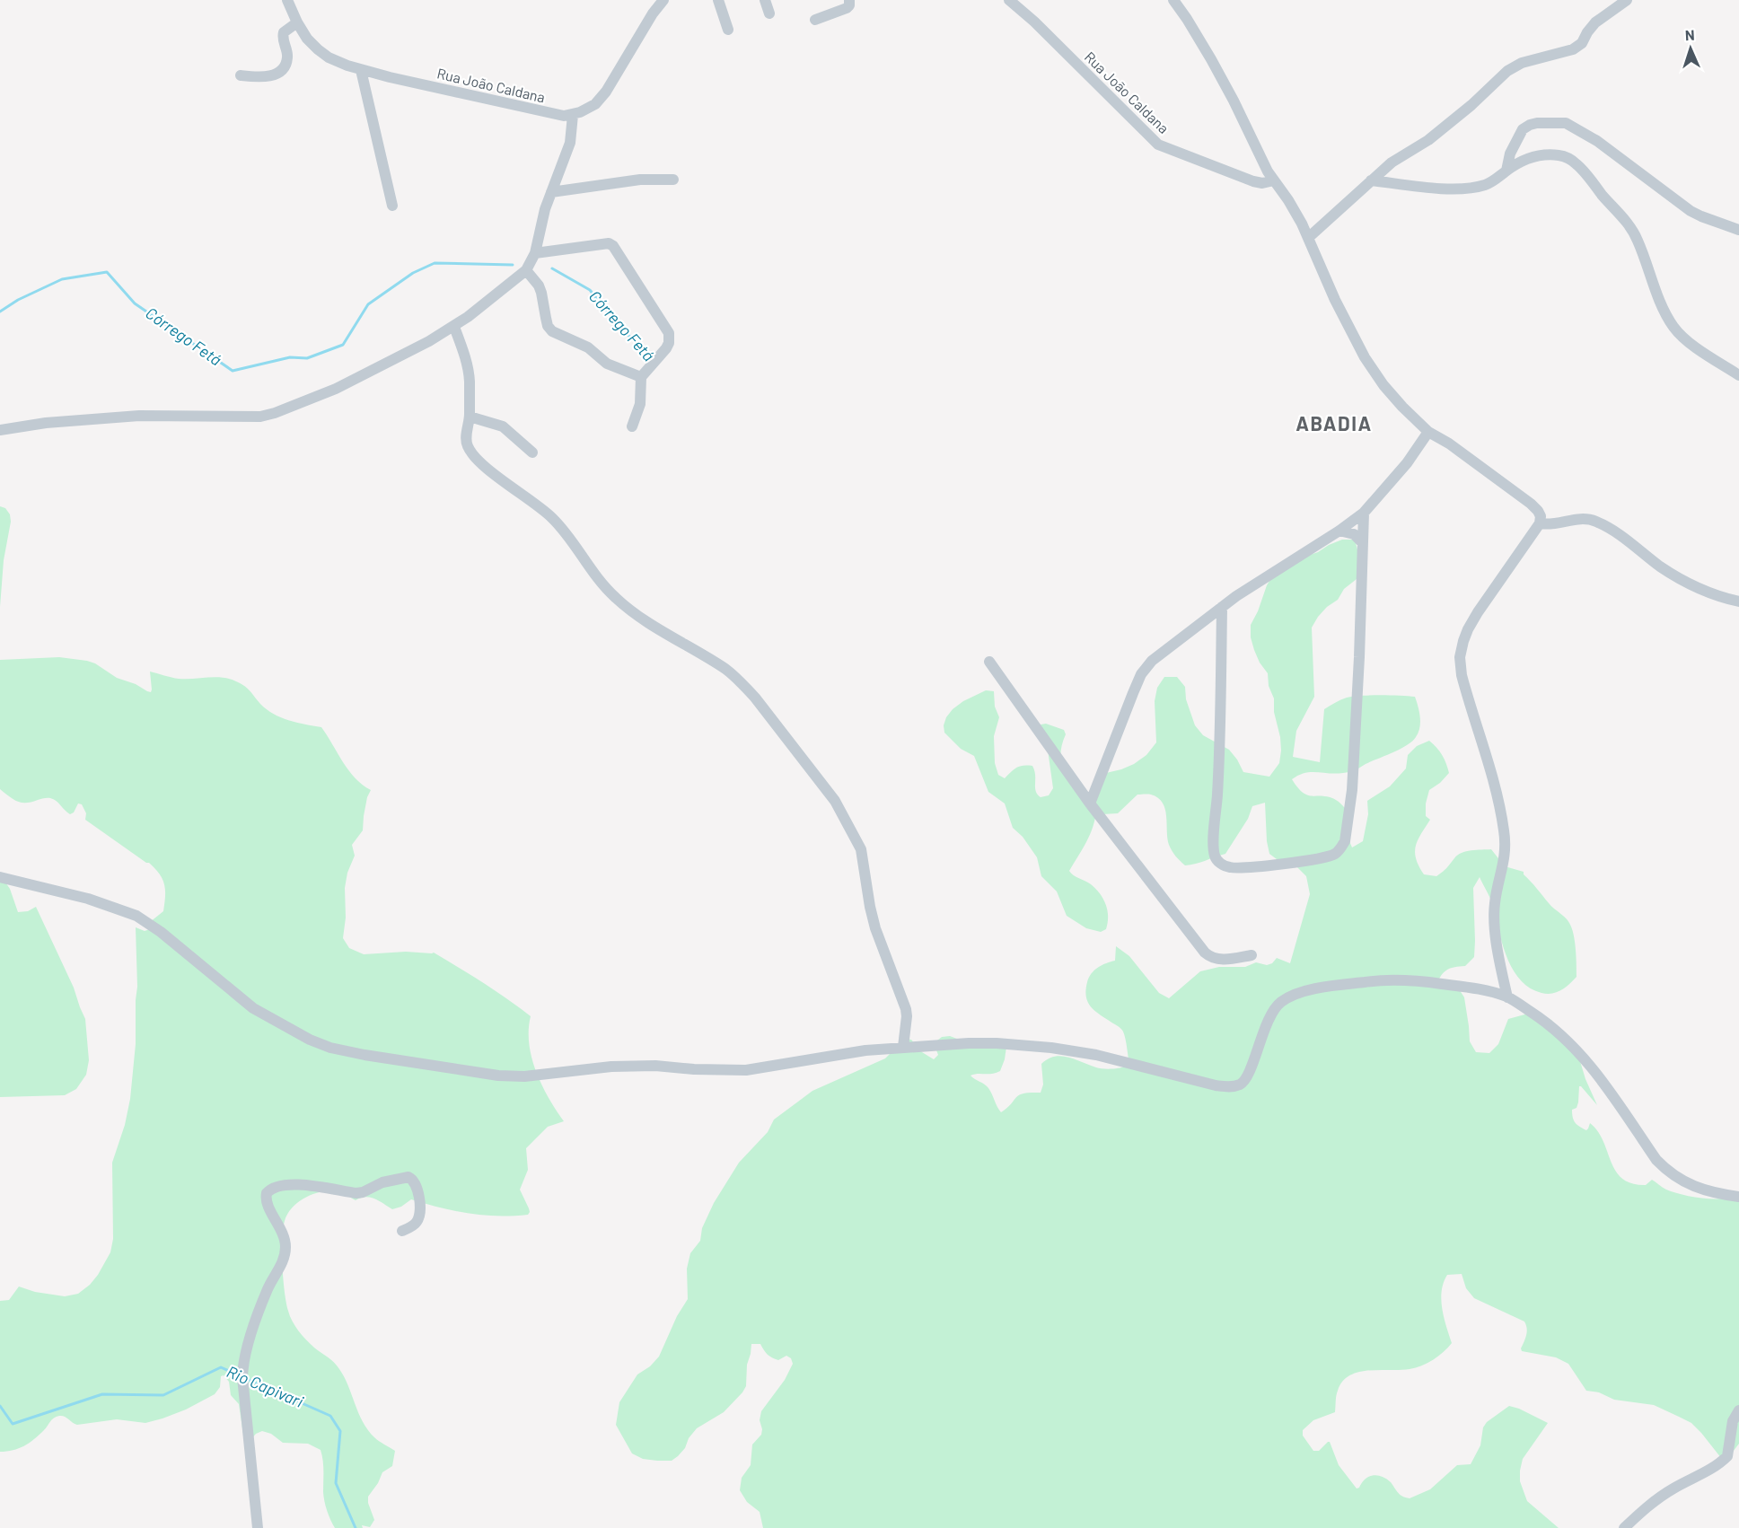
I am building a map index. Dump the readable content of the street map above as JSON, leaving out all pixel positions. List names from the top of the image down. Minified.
{"streets":{"street":["Rua João Caldana"]},"districts":["ABADIA"],"water":["Córrego Fetá","Rio Capivari"],"north":"top"}
